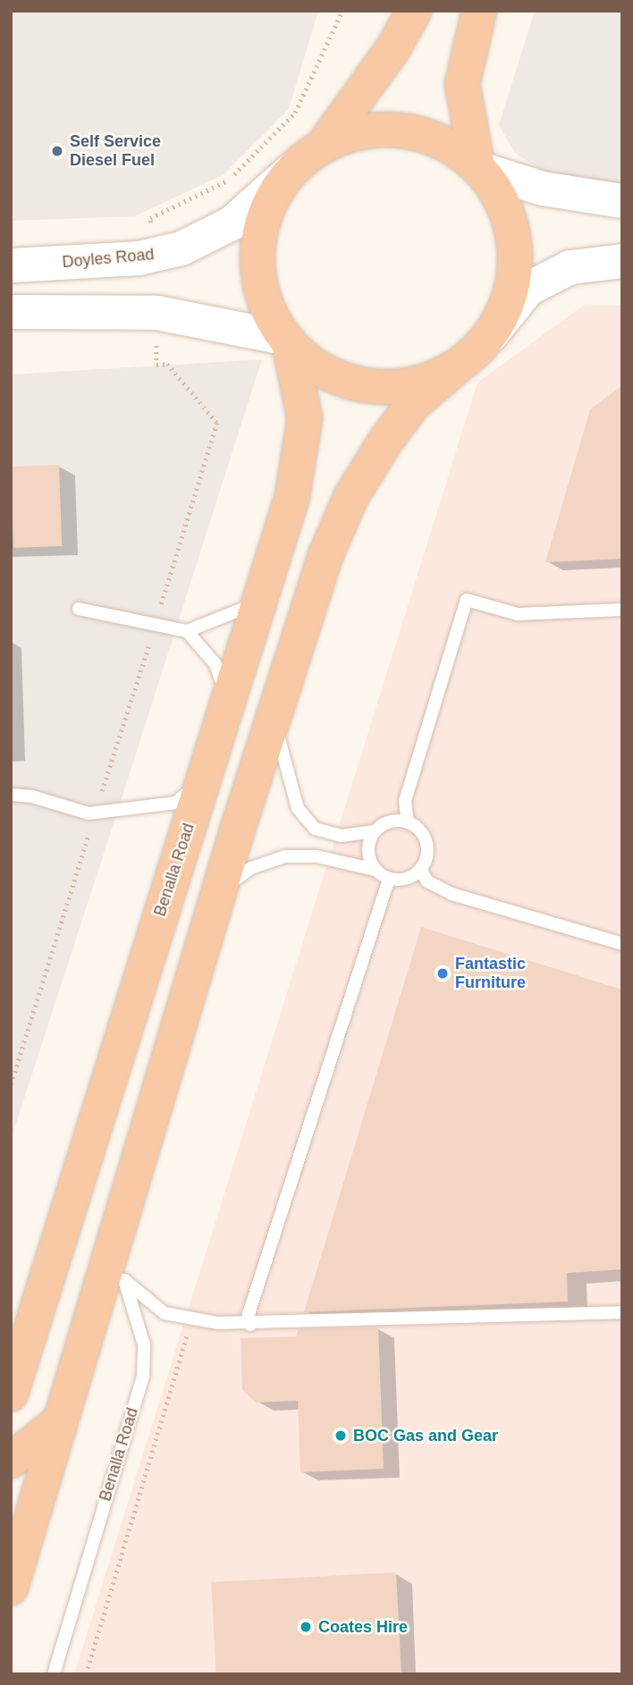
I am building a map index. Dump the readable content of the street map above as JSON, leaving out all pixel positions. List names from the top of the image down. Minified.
{"streets":{"highway":["Benalla Road"],"main road":["Doyles Road"]},"places":["Self Service Diesel Fuel","Fantastic Furniture","BOC Gas and Gear","Coates Hire"]}
